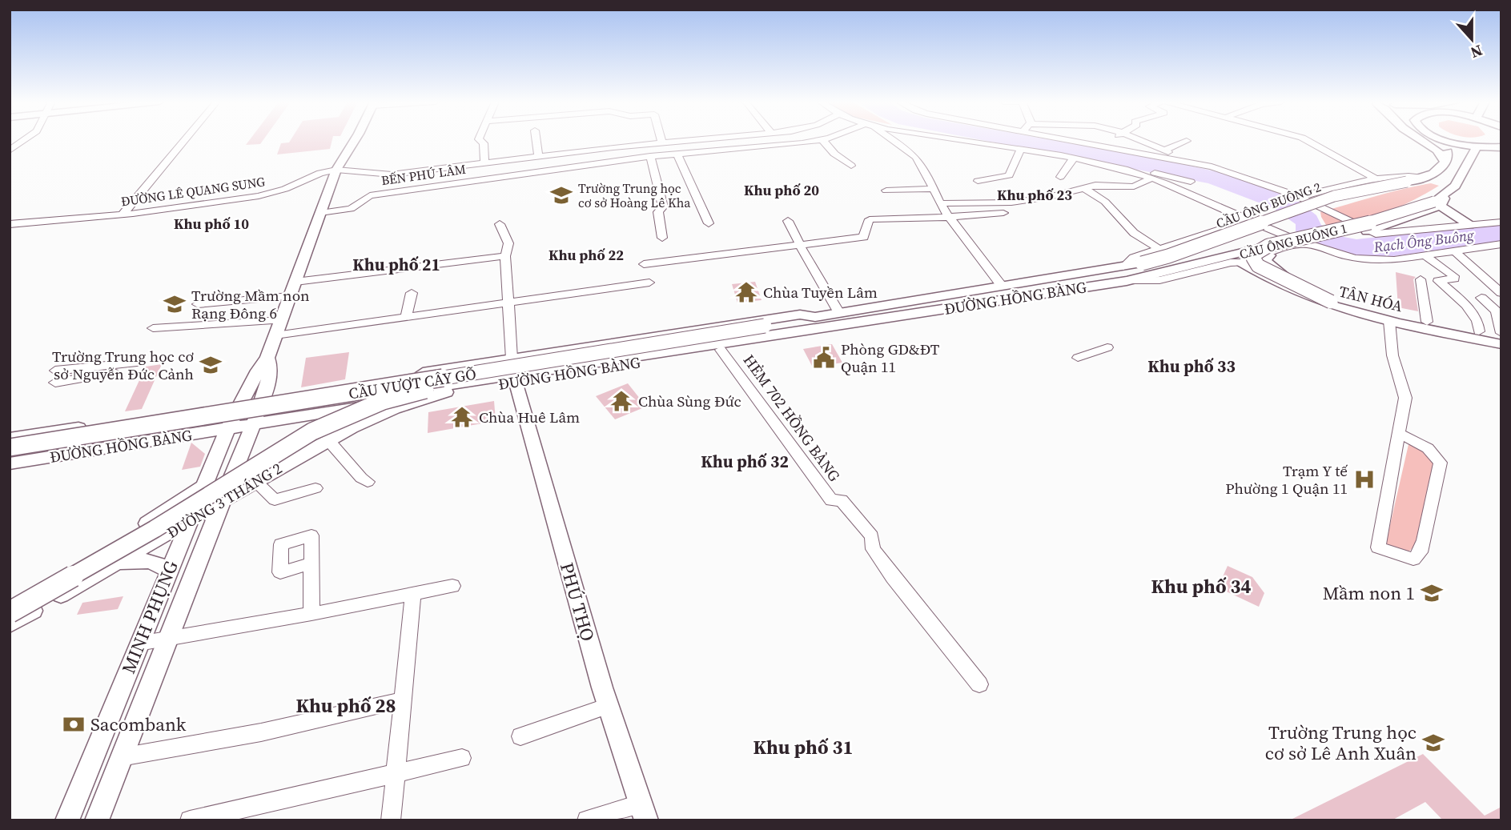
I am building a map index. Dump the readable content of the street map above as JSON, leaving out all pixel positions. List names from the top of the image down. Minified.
{"streets":{"main road":["CẦU ÔNG BUÔNG 2","CẦU ÔNG BUÔNG 1","ĐƯỜNG HỒNG BÀNG","TÂN HÓA","CẦU VƯỢT CÂY GÕ","ĐƯỜNG 3 THÁNG 2","PHÚ THỌ","MINH PHỤNG"],"street":["BẾN PHÚ LÂM","ĐƯỜNG LÊ QUANG SUNG","HẺM 702 HỒNG BÀNG"]},"crossings":[["BẾN PHÚ LÂM","MINH PHỤNG"],["ĐƯỜNG LÊ QUANG SUNG","MINH PHỤNG"],["CẦU ÔNG BUÔNG 2","ĐƯỜNG HỒNG BÀNG"],["CẦU ÔNG BUÔNG 1","ĐƯỜNG HỒNG BÀNG"],["CẦU ÔNG BUÔNG 1","TÂN HÓA"],["ĐƯỜNG HỒNG BÀNG","TÂN HÓA"],["ĐƯỜNG HỒNG BÀNG","CẦU VƯỢT CÂY GÕ"],["ĐƯỜNG HỒNG BÀNG","HẺM 702 HỒNG BÀNG"],["ĐƯỜNG HỒNG BÀNG","ĐƯỜNG 3 THÁNG 2"],["ĐƯỜNG HỒNG BÀNG","PHÚ THỌ"],["ĐƯỜNG HỒNG BÀNG","MINH PHỤNG"],["CẦU VƯỢT CÂY GÕ","ĐƯỜNG 3 THÁNG 2"],["ĐƯỜNG 3 THÁNG 2","MINH PHỤNG"]],"districts":["Khu phố 20","Khu phố 23","Khu phố 10","Khu phố 22","Khu phố 21","Khu phố 33","Khu phố 32","Khu phố 34","Khu phố 28","Khu phố 31"],"water":["Rạch Ông Buông"],"places":{"school or university":["Trường Trung học cơ sở Hoàng Lê Kha","Trường Mầm non Rạng Đông 6","Trường Trung học cơ sở Nguyễn Đức Cảnh","Mầm non 1","Trường Trung học cơ sở Lê Anh Xuân"],"temple":["Chùa Tuyền Lâm","Chùa Sùng Đức","Chùa Huê Lâm"],"public building":["Phòng GD&ĐT Quận 11"],"hospital":["Trạm Y tế Phường 1 Quận 11"],"bank":["Sacombank"]},"north":"bottom"}
